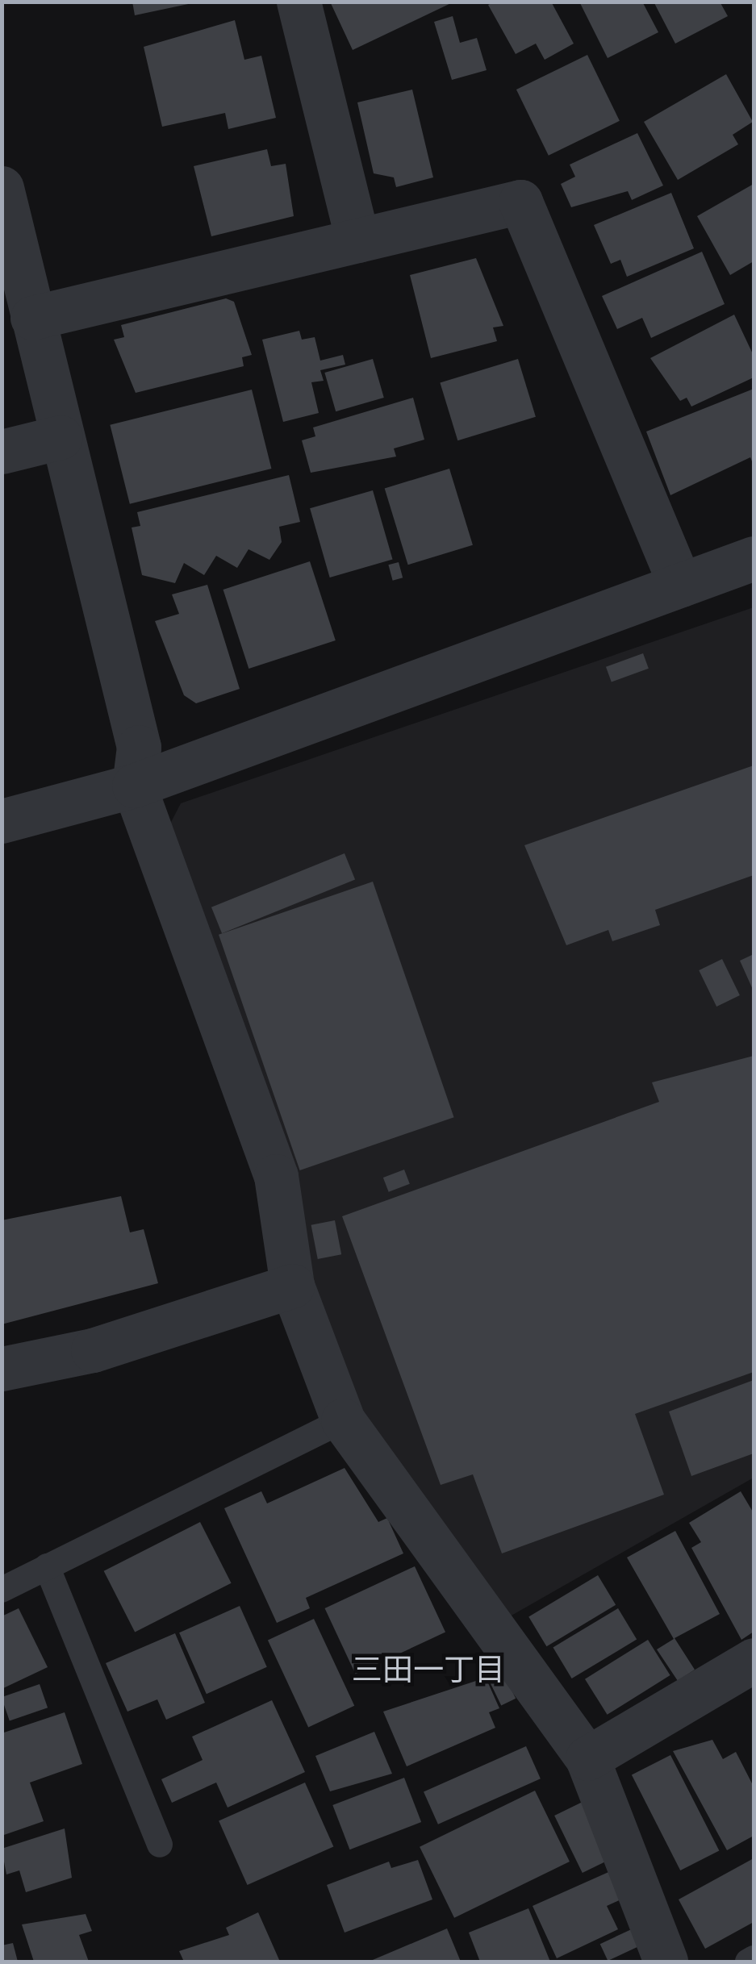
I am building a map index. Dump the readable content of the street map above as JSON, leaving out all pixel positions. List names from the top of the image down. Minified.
{"districts":["三田一丁目"]}
